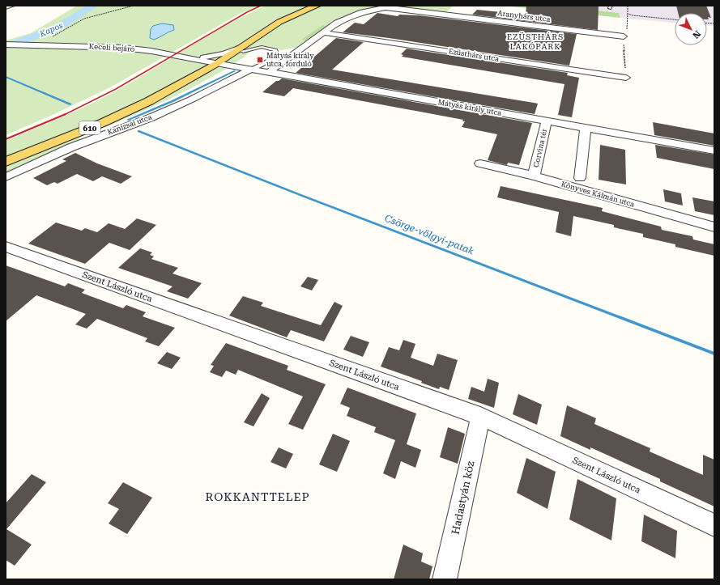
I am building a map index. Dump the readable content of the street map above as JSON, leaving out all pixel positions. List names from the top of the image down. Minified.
{"streets":{"main road":["610"],"street":["Aranyhárs utca","Keceli bejáró","Ezüsthárs utca","Mátyás király utca","Kanizsai utca","Corvina tér","Könyves Kálmán utca","Szent László utca","Hadastyán köz"]},"crossings":[["Keceli bejáró","Mátyás király utca"],["Keceli bejáró","610"],["Mátyás király utca","Kanizsai utca"],["Mátyás király utca","610"],["Mátyás király utca","Corvina tér"],["Corvina tér","Könyves Kálmán utca"],["Szent László utca","Hadastyán köz"]],"districts":["EZÜSTHÁRS LAKÓPARK","ROKKANTTELEP"],"water":["Kapos","Csörge-völgyi-patak"],"places":{"transit":["Mátyás király utca, forduló"]},"north":"bottom right"}
